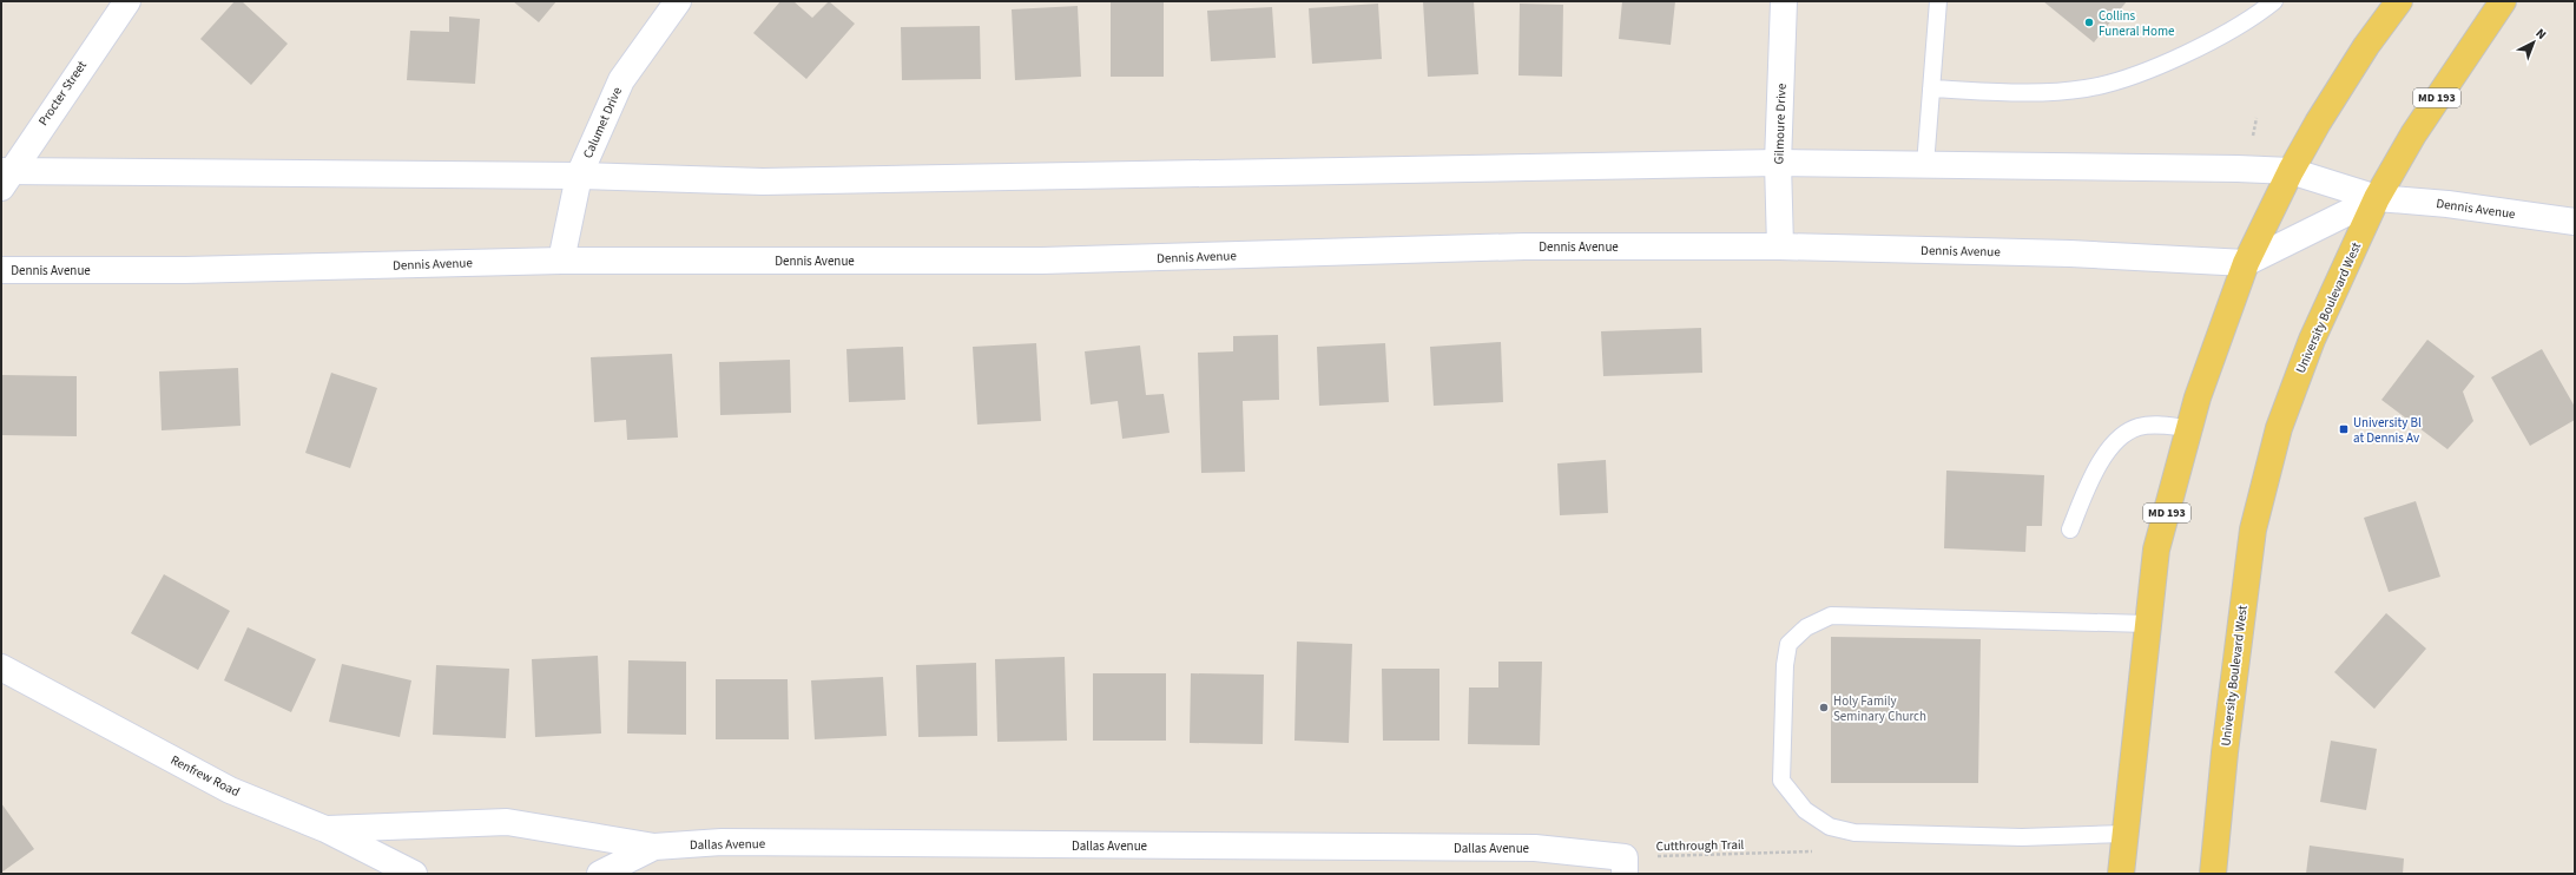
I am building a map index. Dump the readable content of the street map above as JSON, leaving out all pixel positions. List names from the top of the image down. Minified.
{"streets":{"main road":["MD 193","University Boulevard West"],"street":["Procter Street","Calumet Drive","Gilmoure Drive","Dennis Avenue","Renfrew Road","Dallas Avenue"],"path":["Cutthrough Trail"]},"crossings":[["Procter Street","Dennis Avenue"],["MD 193","Dennis Avenue"],["Calumet Drive","Dennis Avenue"],["Gilmoure Drive","Dennis Avenue"],["Dennis Avenue","University Boulevard West"],["Dallas Avenue","Cutthrough Trail"]],"places":{"other":["Collins Funeral Home","Holy Family Seminary Church"],"transit":["University Bl at Dennis Av"]},"north":"top right"}
